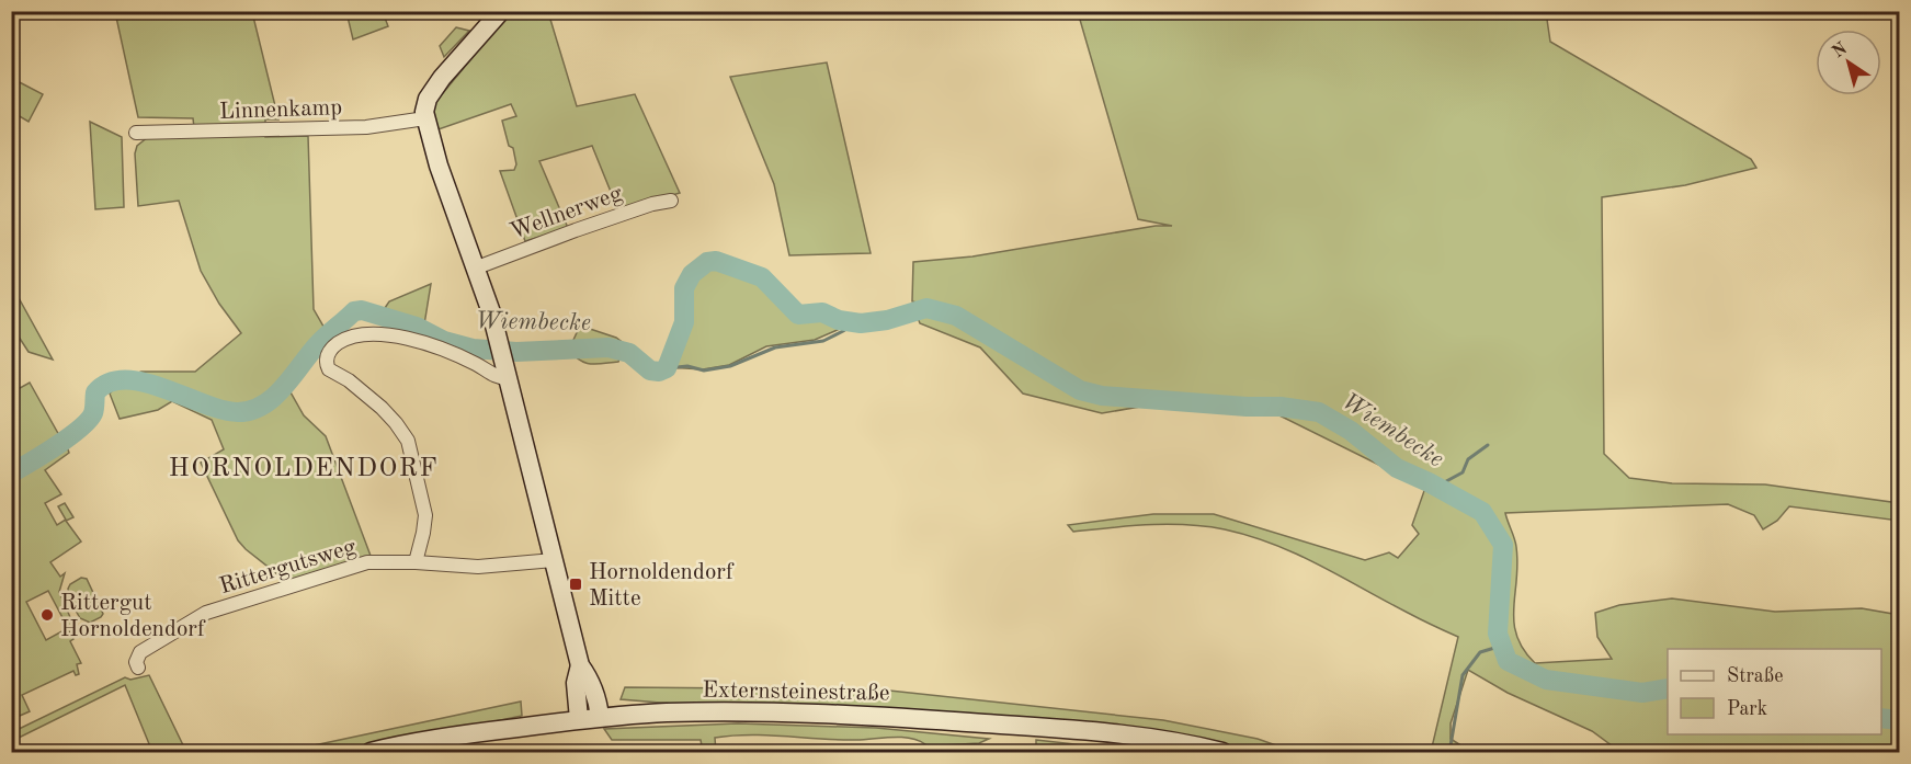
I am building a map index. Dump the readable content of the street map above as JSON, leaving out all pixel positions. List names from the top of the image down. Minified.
{"streets":{"main road":["Externsteinestraße"],"street":["Linnenkamp","Wellnerweg","Rittergutsweg"]},"districts":["HORNOLDENDORF"],"water":["Wiembecke"],"places":{"transit":["Hornoldendorf Mitte"],"other":["Rittergut Hornoldendorf"]},"legend":["Straße","Park"],"north":"top left"}
